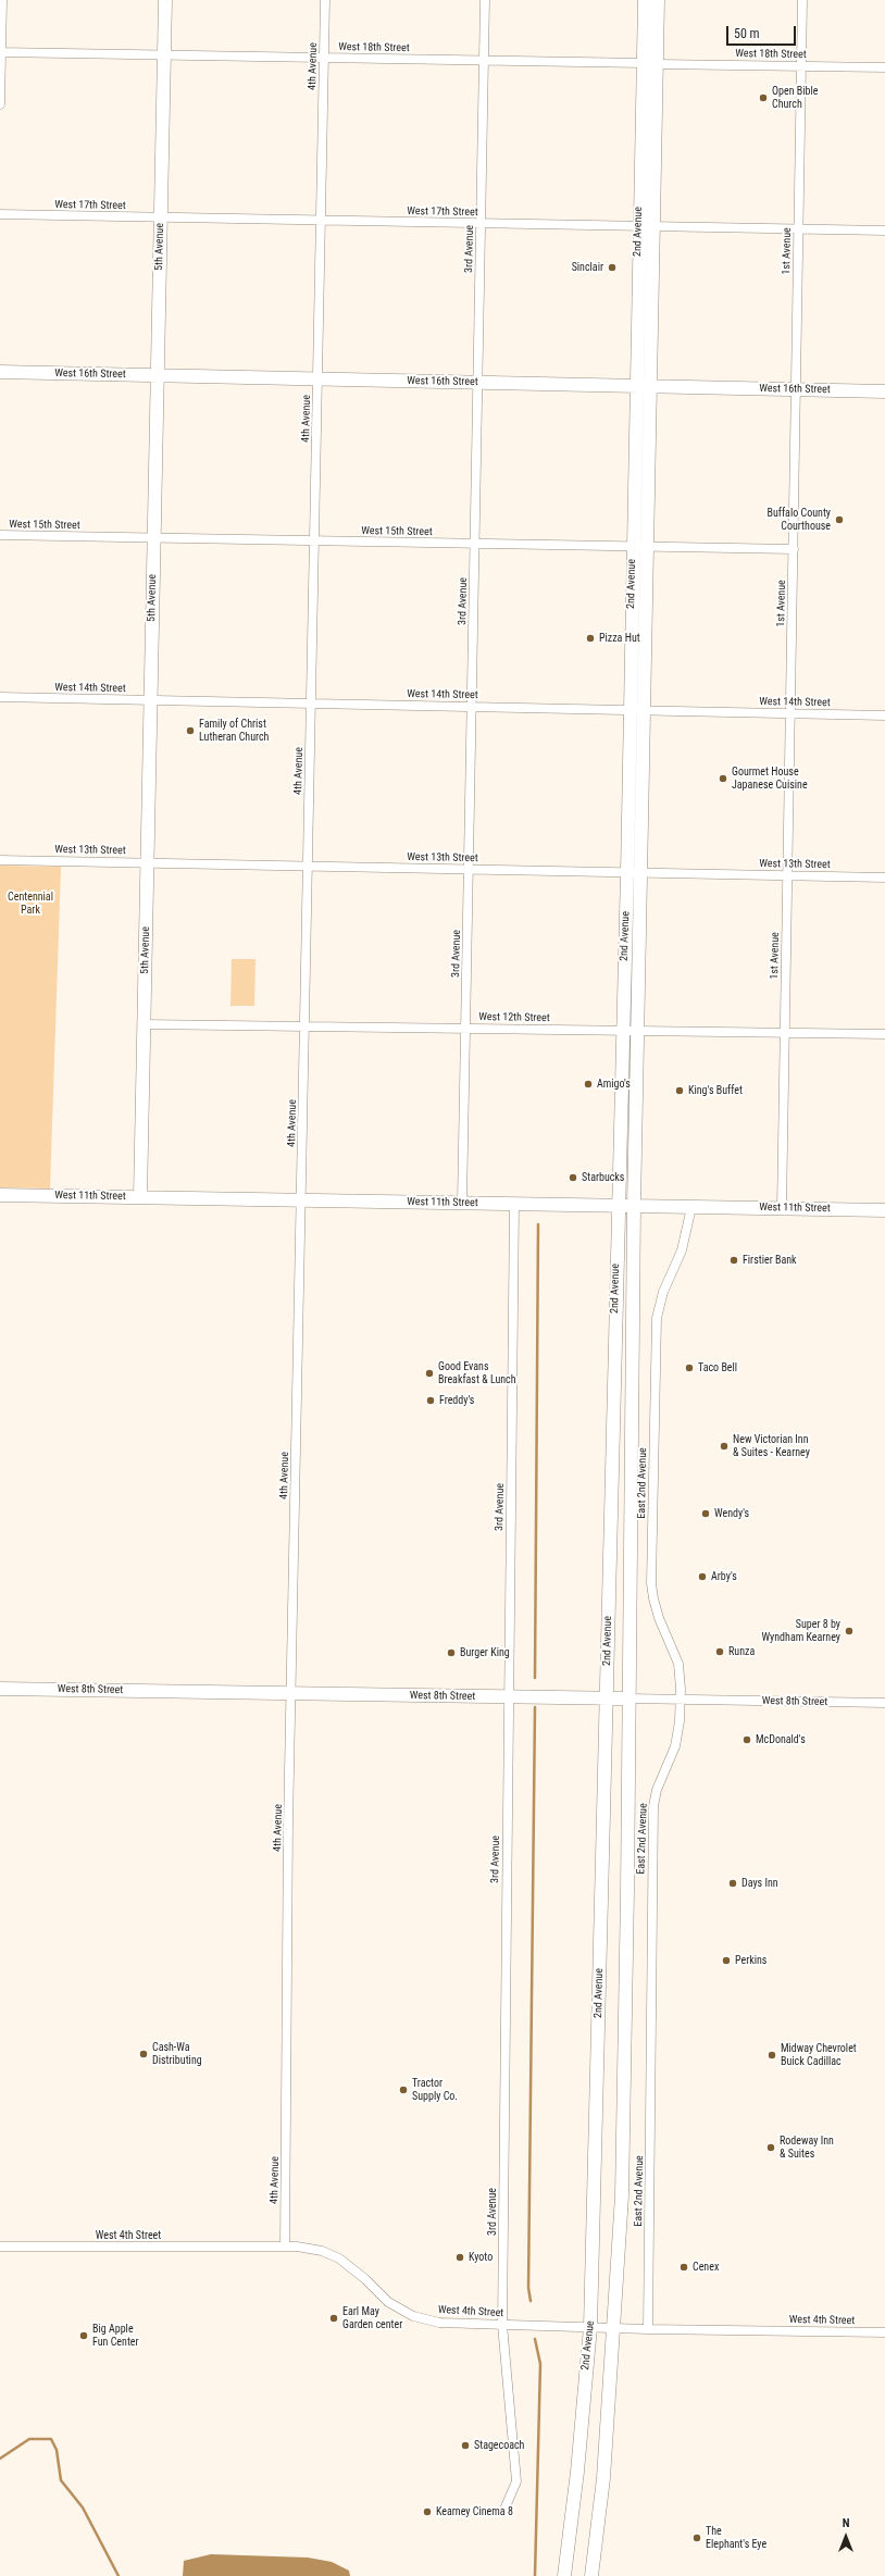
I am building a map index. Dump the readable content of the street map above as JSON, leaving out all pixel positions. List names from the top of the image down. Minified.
{"streets":{"main road":["2nd Avenue","5th Avenue","West 16th Street","West 11th Street","West 8th Street"],"street":["West 18th Street","4th Avenue","West 17th Street","3rd Avenue","1st Avenue","West 15th Street","West 14th Street","West 13th Street","West 12th Street","East 2nd Avenue","West 4th Street"]},"crossings":[["West 18th Street","4th Avenue"],["West 18th Street","2nd Avenue"],["West 18th Street","5th Avenue"],["West 18th Street","3rd Avenue"],["West 18th Street","1st Avenue"],["4th Avenue","West 17th Street"],["4th Avenue","West 16th Street"],["4th Avenue","West 15th Street"],["4th Avenue","West 14th Street"],["4th Avenue","West 13th Street"],["4th Avenue","West 12th Street"],["4th Avenue","West 11th Street"],["4th Avenue","West 8th Street"],["4th Avenue","West 4th Street"],["West 17th Street","2nd Avenue"],["West 17th Street","5th Avenue"],["West 17th Street","3rd Avenue"],["West 17th Street","1st Avenue"],["2nd Avenue","West 16th Street"],["2nd Avenue","West 15th Street"],["2nd Avenue","West 14th Street"],["2nd Avenue","West 13th Street"],["2nd Avenue","West 12th Street"],["2nd Avenue","West 11th Street"],["2nd Avenue","West 8th Street"],["2nd Avenue","West 4th Street"],["5th Avenue","West 16th Street"],["5th Avenue","West 15th Street"],["5th Avenue","West 14th Street"],["5th Avenue","West 13th Street"],["5th Avenue","West 12th Street"],["5th Avenue","West 11th Street"],["3rd Avenue","West 16th Street"],["3rd Avenue","West 15th Street"],["3rd Avenue","West 14th Street"],["3rd Avenue","West 13th Street"],["3rd Avenue","West 12th Street"],["3rd Avenue","West 11th Street"],["3rd Avenue","West 8th Street"],["3rd Avenue","West 4th Street"],["1st Avenue","West 16th Street"],["1st Avenue","West 15th Street"],["1st Avenue","West 14th Street"],["1st Avenue","West 13th Street"],["1st Avenue","West 12th Street"],["1st Avenue","West 11th Street"],["West 11th Street","East 2nd Avenue"],["East 2nd Avenue","West 8th Street"],["East 2nd Avenue","West 4th Street"]],"parks":["Centennial Park"],"places":["Open Bible Church","Sinclair","Buffalo County Courthouse","Pizza Hut","Family of Christ Lutheran Church","Gourmet House Japanese Cuisine","Amigo's","King's Buffet","Starbucks","Firstier Bank","Taco Bell","Good Evans Breakfast & Lunch","Freddy's","New Victorian Inn & Suites - Kearney","Wendy's","Arby's","Super 8 by Wyndham Kearney","Runza","Burger King","McDonald's","Days Inn","Perkins","Cash-Wa Distributing","Midway Chevrolet Buick Cadillac","Tractor Supply Co.","Rodeway Inn & Suites","Kyoto","Cenex","Earl May Garden center","Big Apple Fun Center","Stagecoach","Kearney Cinema 8","The Elephant's Eye"],"scale_bar":"50 m","north":"top"}
